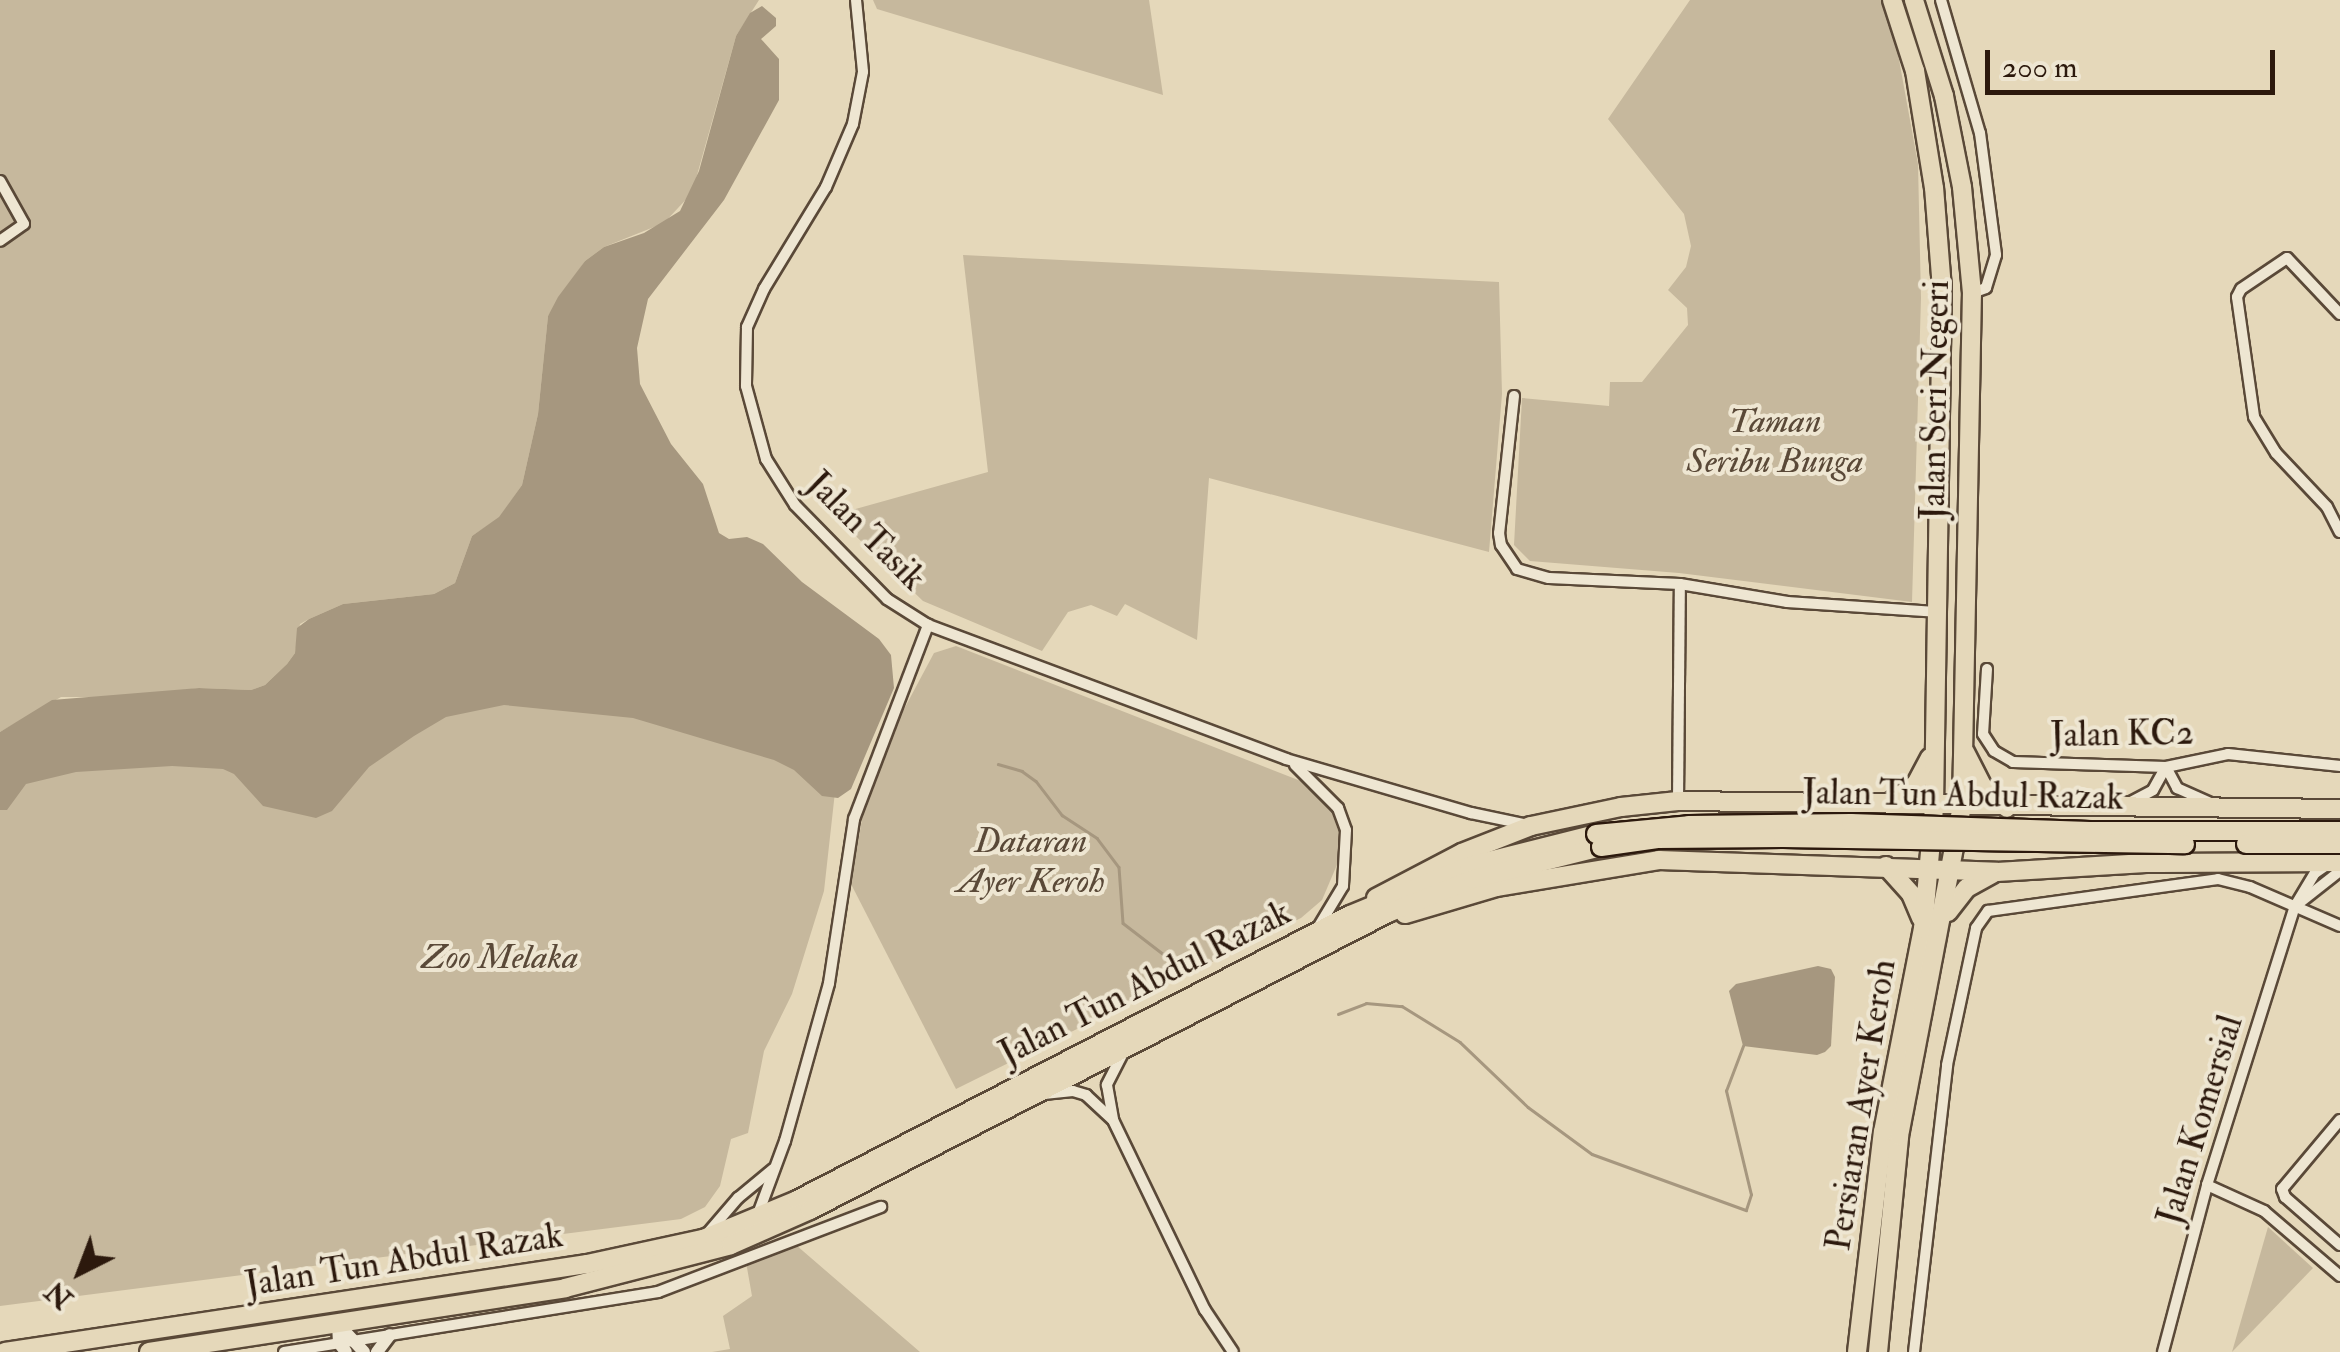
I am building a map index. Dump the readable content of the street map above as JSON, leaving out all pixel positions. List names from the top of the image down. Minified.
{"streets":{"main road":["Jalan Seri Negeri","Jalan Tun Abdul Razak","Persiaran Ayer Keroh"],"street":["Jalan Tasik","Jalan KC2","Jalan Komersial"]},"crossings":[["Jalan Seri Negeri","Persiaran Ayer Keroh"],["Jalan Tasik","Jalan Tun Abdul Razak"]],"parks":["Taman Seribu Bunga","Dataran Ayer Keroh","Zoo Melaka"],"scale_bar":"200 m","north":"bottom left"}
